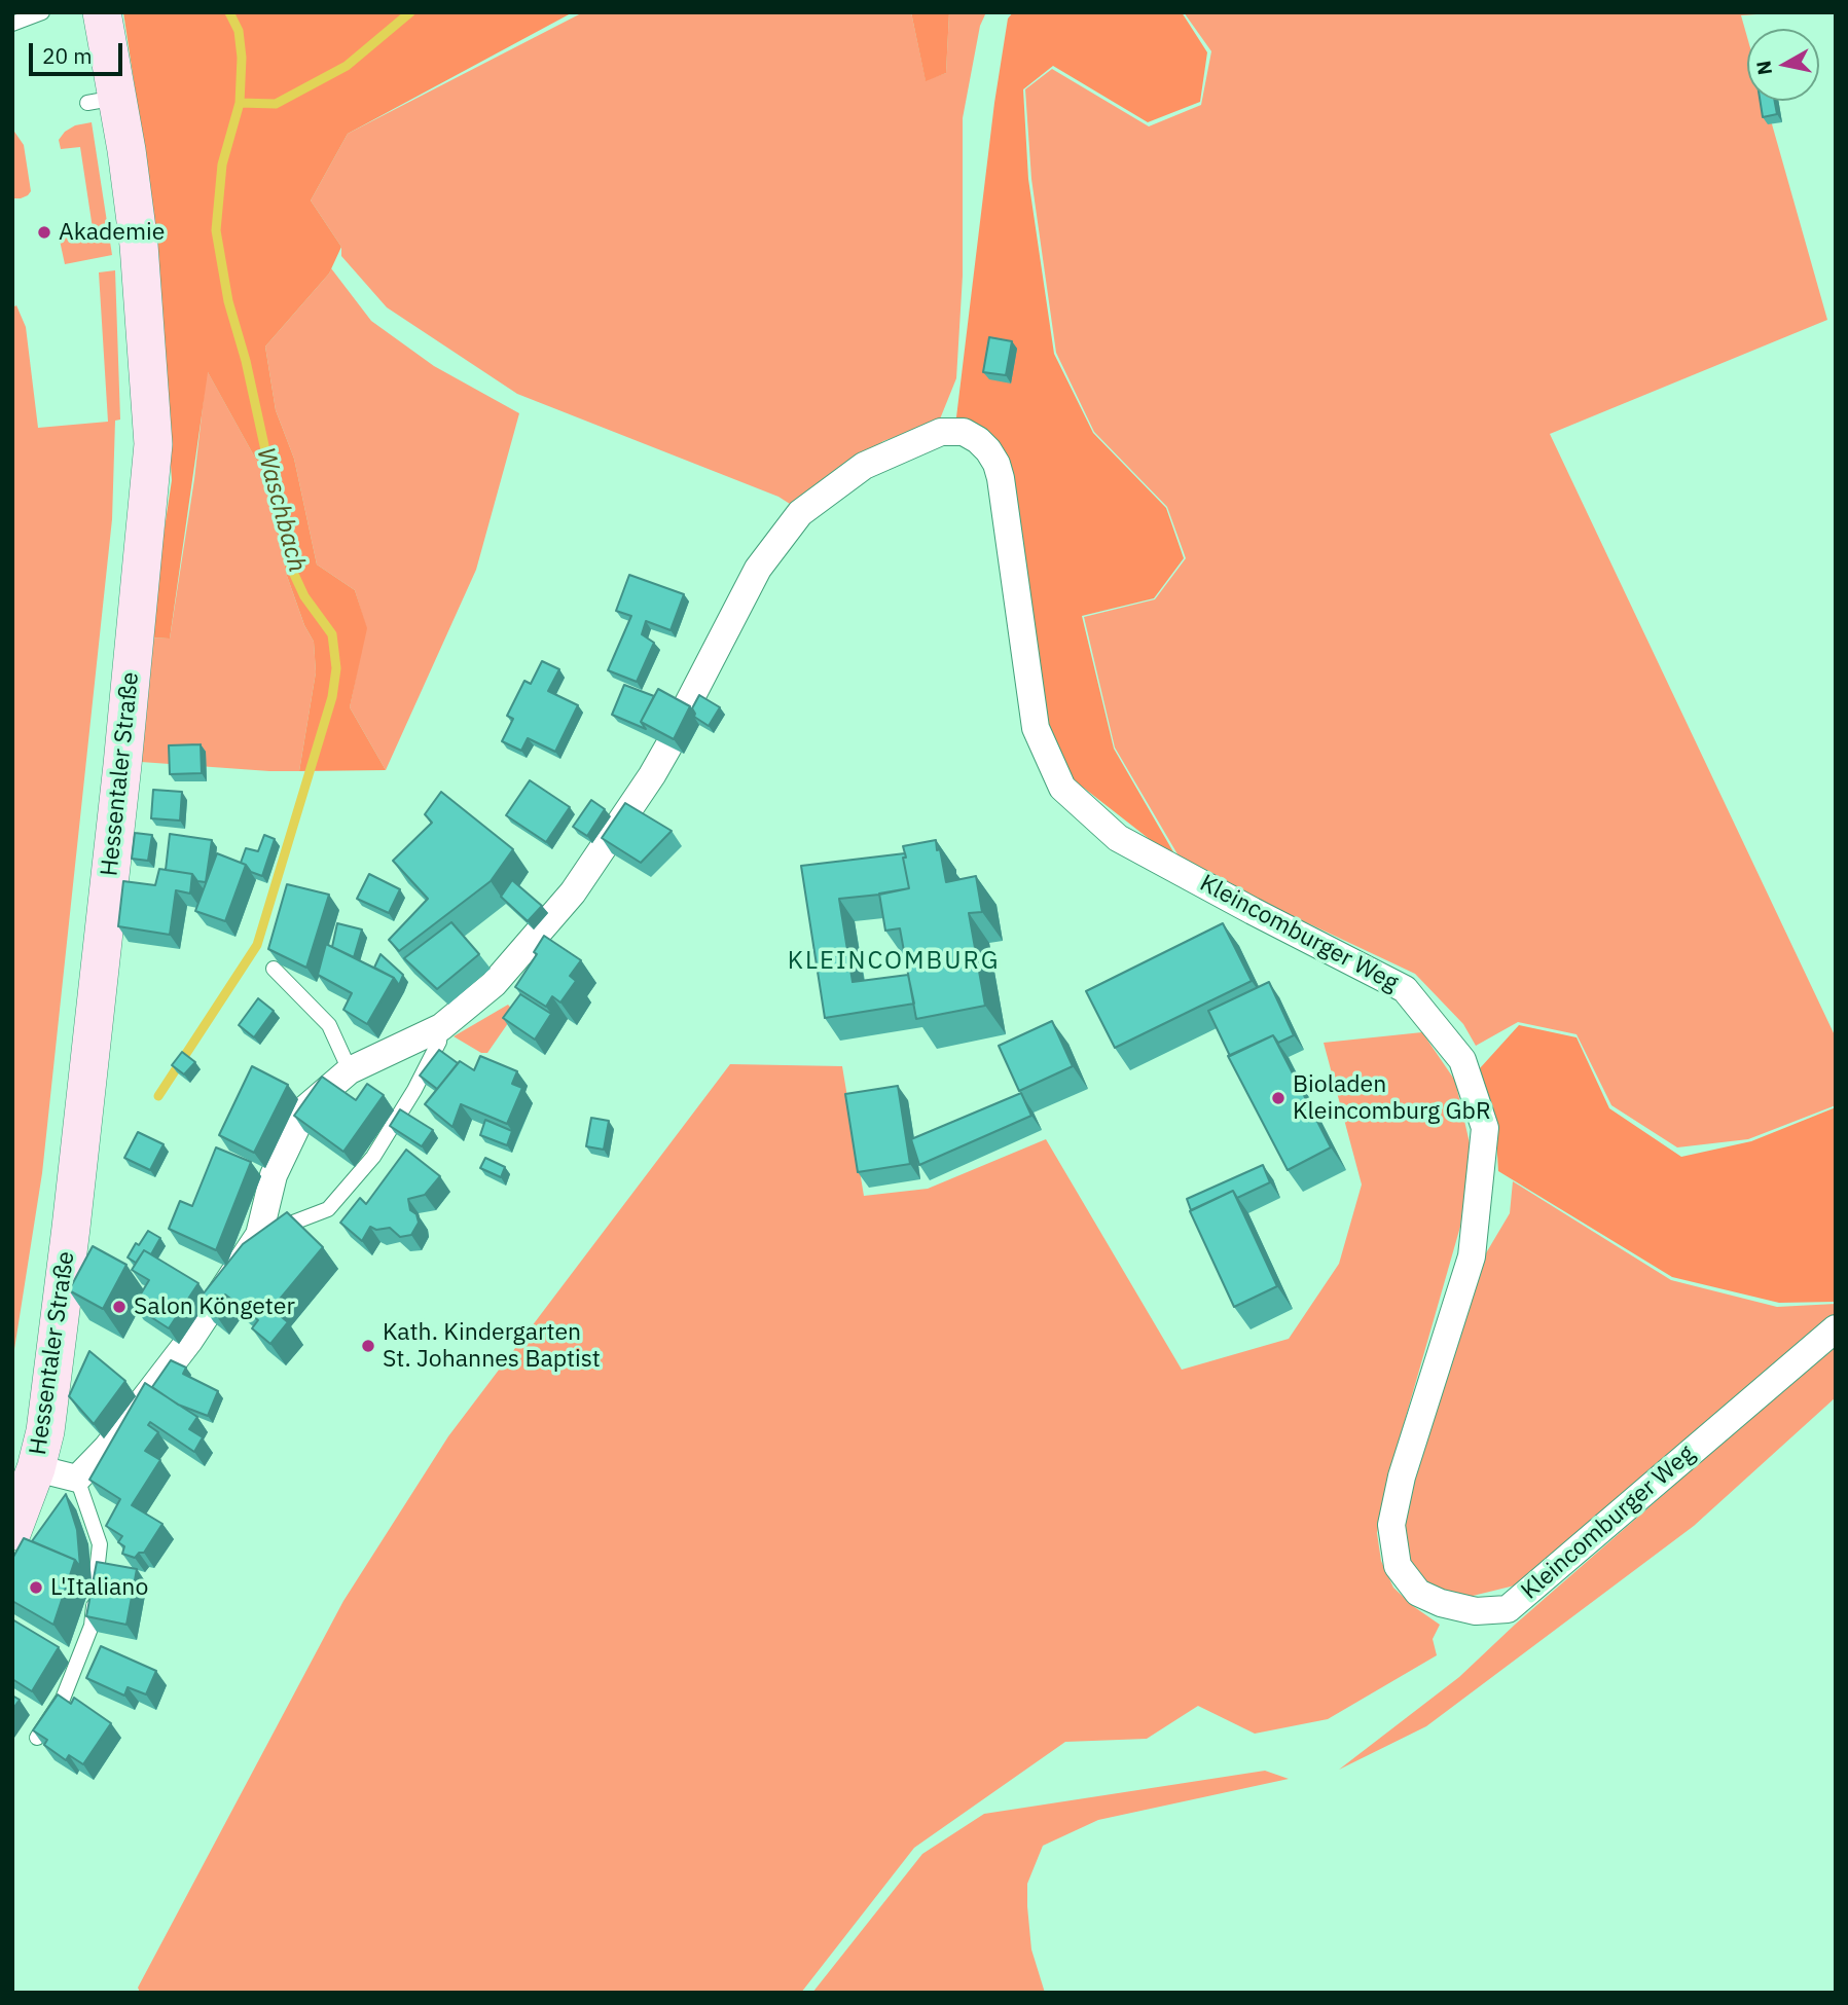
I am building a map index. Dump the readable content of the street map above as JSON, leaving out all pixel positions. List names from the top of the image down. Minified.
{"streets":{"main road":["Hessentaler Straße"],"street":["Kleincomburger Weg"]},"districts":["KLEINCOMBURG"],"water":["Waschbach"],"places":["Akademie","Bioladen Kleincomburg GbR","Salon Köngeter","Kath. Kindergarten St. Johannes Baptist","L'Italiano"],"scale_bar":"20 m","north":"left"}
